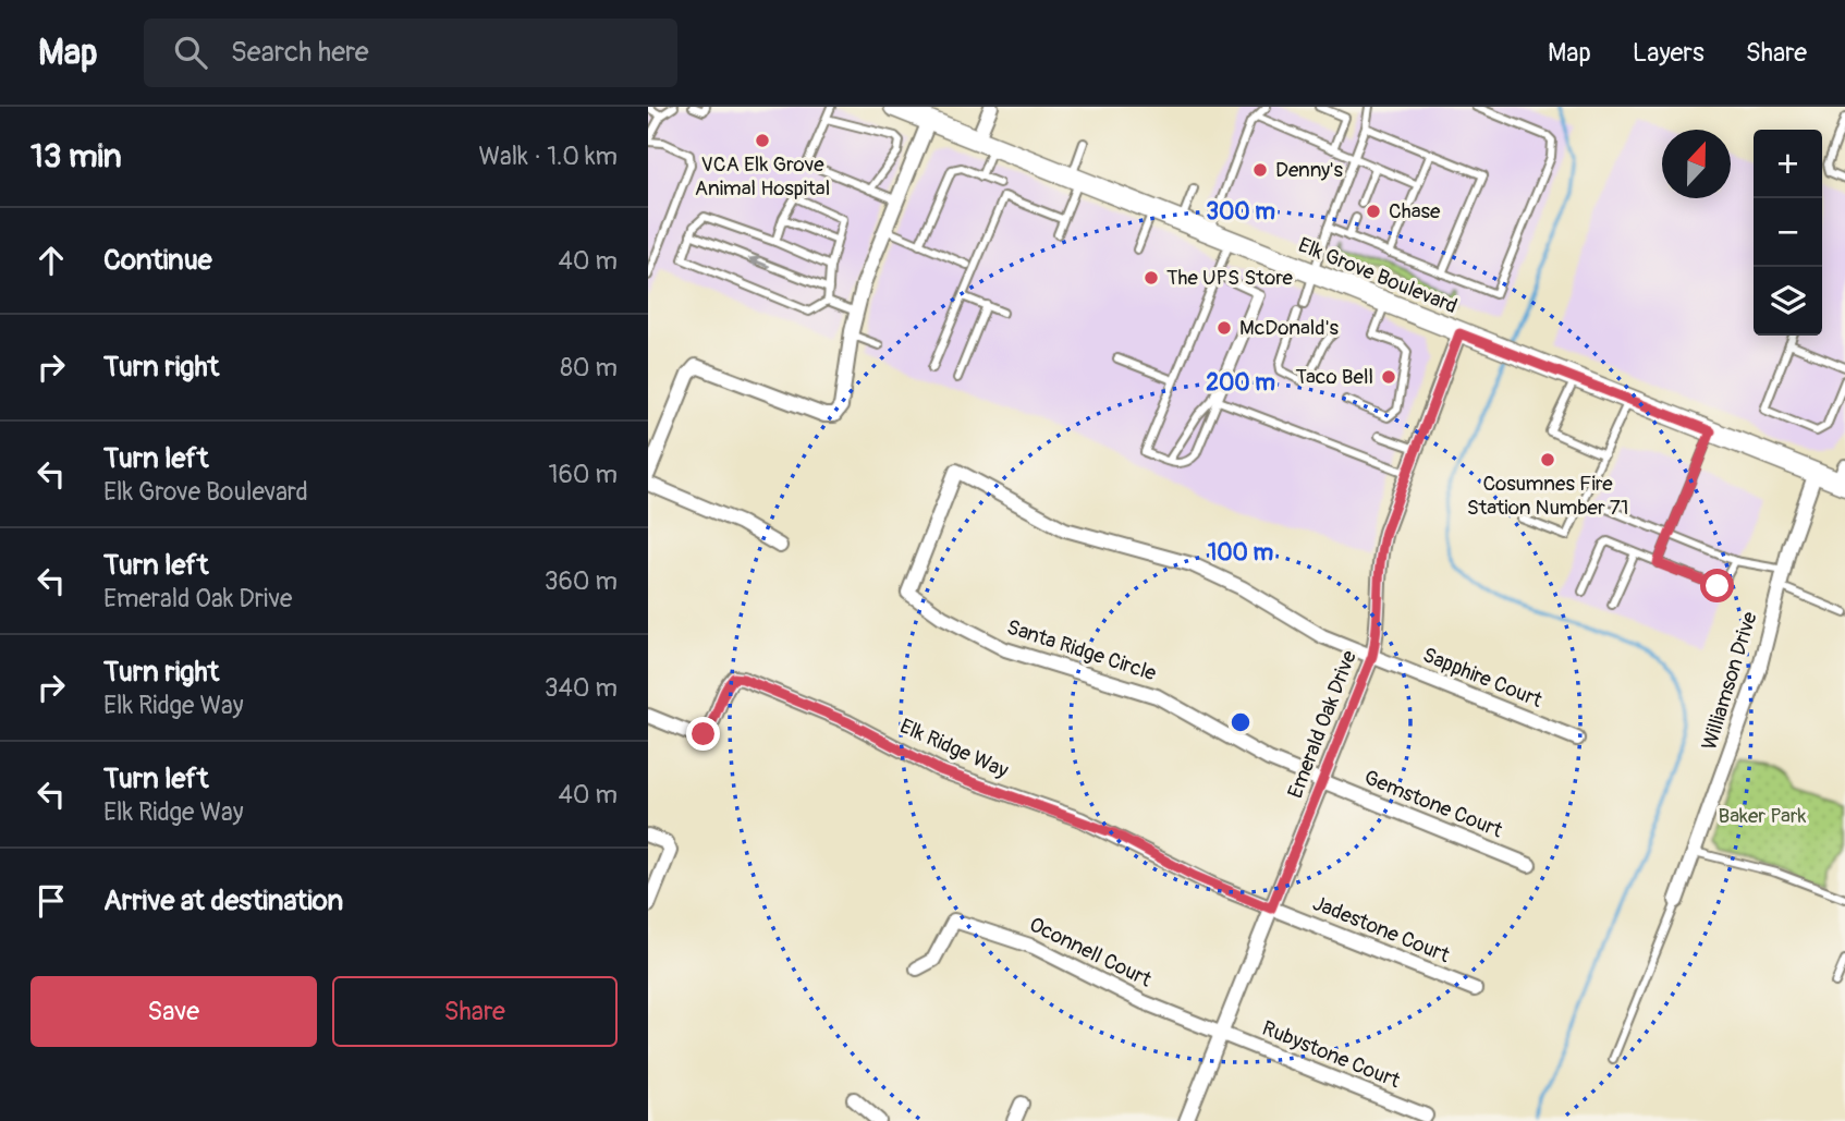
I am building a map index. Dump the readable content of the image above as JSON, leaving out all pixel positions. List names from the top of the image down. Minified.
{"streets":{"main road":["Elk Grove Boulevard"],"street":["Santa Ridge Circle","Sapphire Court","Williamson Drive","Emerald Oak Drive","Elk Ridge Way","Gemstone Court","Jadestone Court","Oconnell Court","Rubystone Court"]},"crossings":[["Elk Grove Boulevard","Williamson Drive"],["Elk Grove Boulevard","Emerald Oak Drive"],["Santa Ridge Circle","Sapphire Court"],["Santa Ridge Circle","Emerald Oak Drive"],["Santa Ridge Circle","Gemstone Court"],["Sapphire Court","Emerald Oak Drive"],["Emerald Oak Drive","Elk Ridge Way"],["Emerald Oak Drive","Gemstone Court"],["Emerald Oak Drive","Jadestone Court"],["Emerald Oak Drive","Oconnell Court"],["Emerald Oak Drive","Rubystone Court"],["Elk Ridge Way","Jadestone Court"],["Oconnell Court","Rubystone Court"]],"parks":["Baker Park"],"places":["VCA Elk Grove Animal Hospital","Denny's","Chase","The UPS Store","McDonald's","Taco Bell","Cosumnes Fire Station Number 71"],"north":"top","page":{"header":"Map","search":"Search here","nav":["Map","Layers","Share"],"heading":["13 min","Walk · 1.0 km"],"map_buttons":["+","−"],"list":[["Continue","40 m"],["Turn right","80 m"],["Turn left","Elk Grove Boulevard","160 m"],["Turn left","Emerald Oak Drive","360 m"],["Turn right","Elk Ridge Way","340 m"],["Turn left","Elk Ridge Way","40 m"],"Arrive at destination"],"buttons":["Save","Share"]},"rings":["300 m","200 m","100 m"]}
